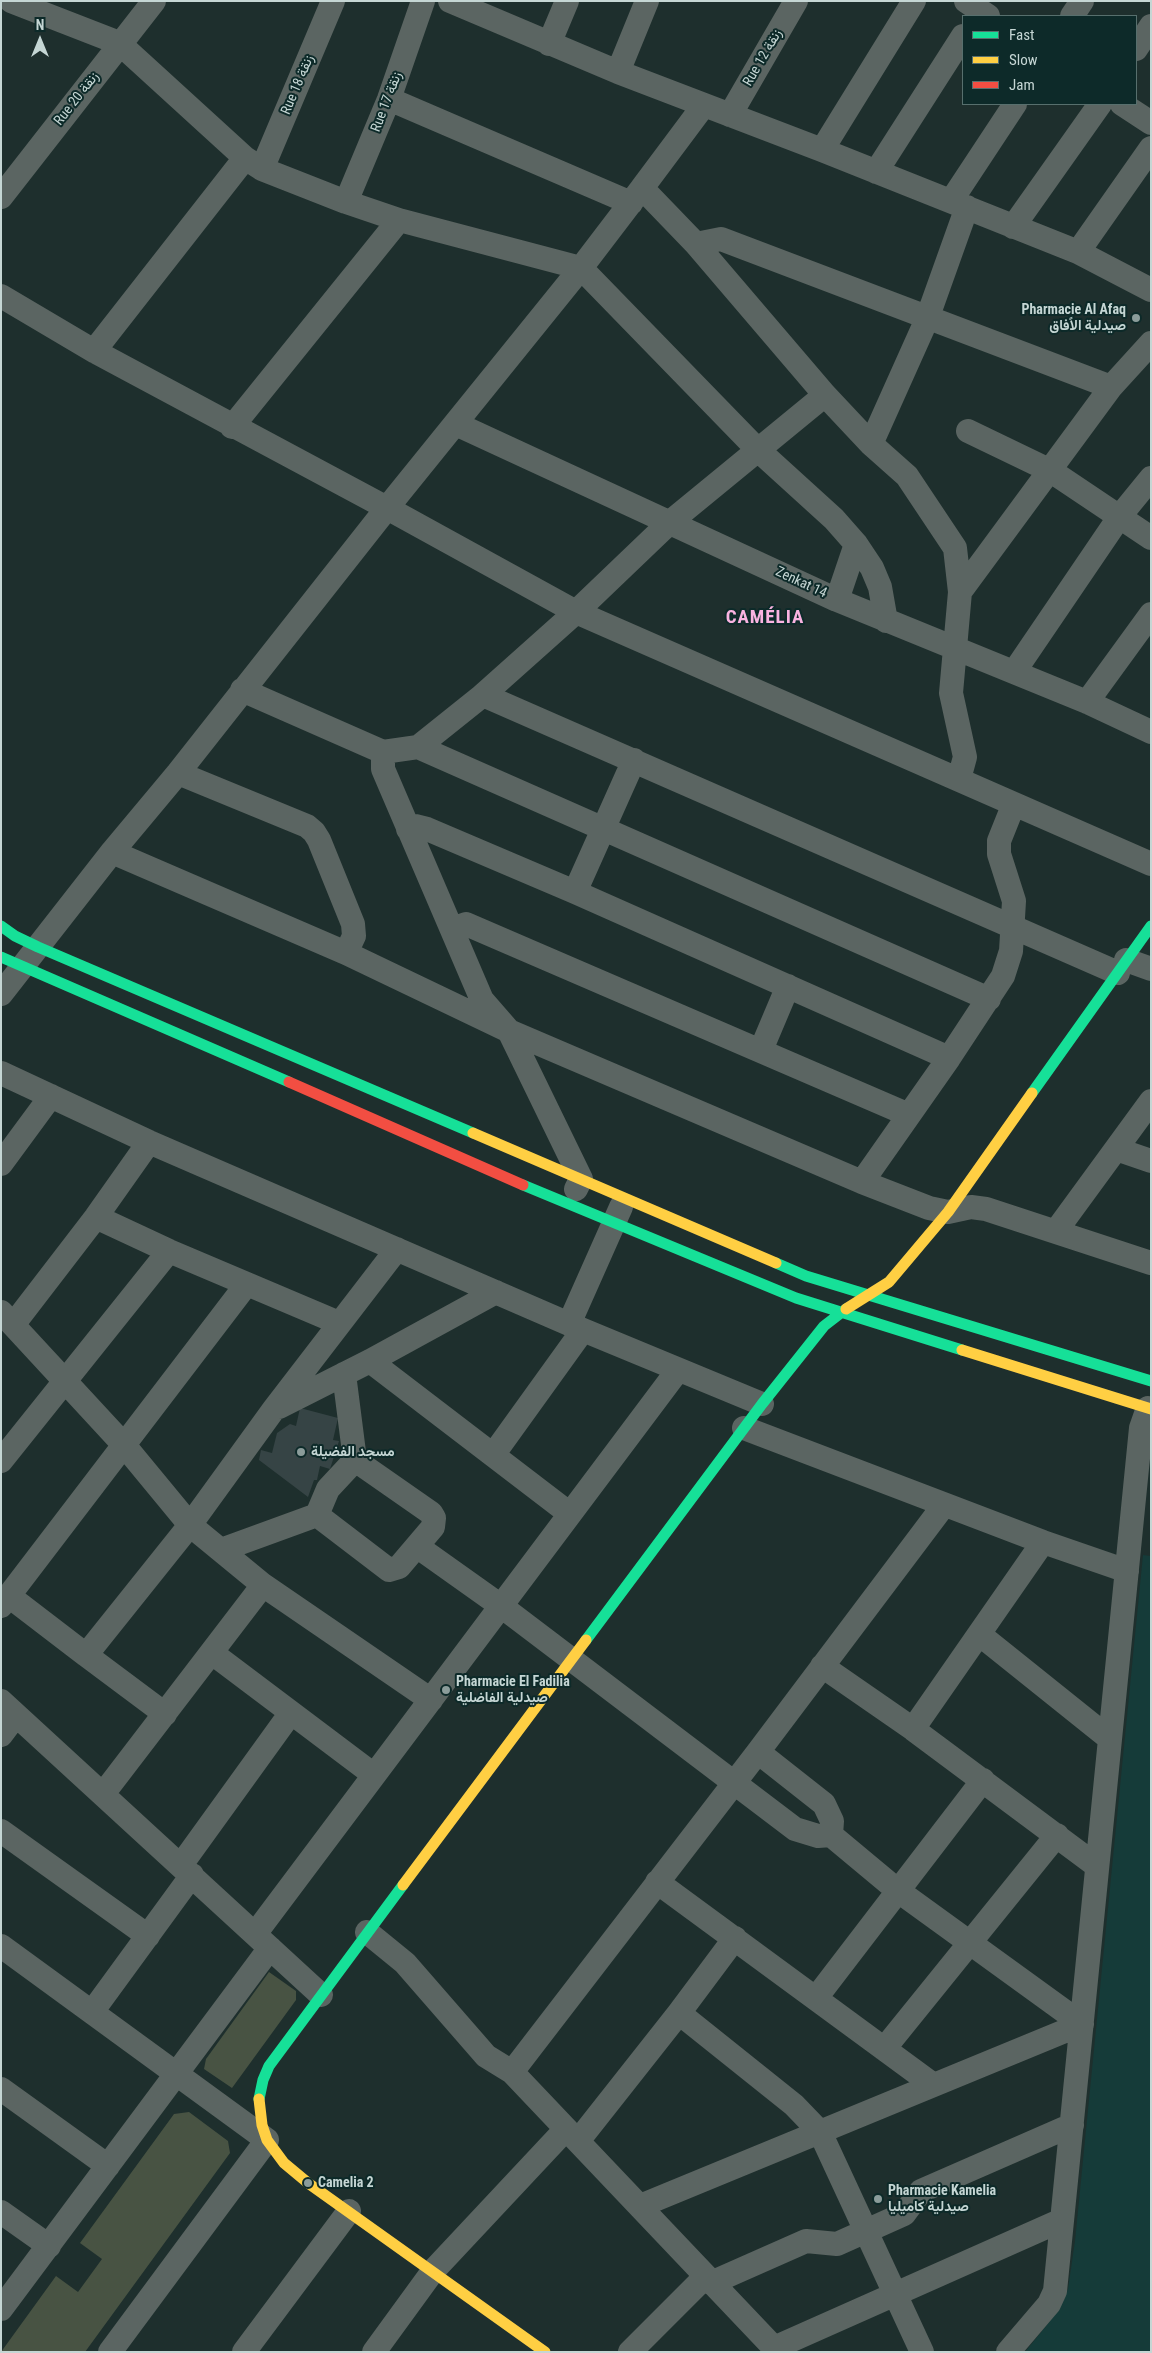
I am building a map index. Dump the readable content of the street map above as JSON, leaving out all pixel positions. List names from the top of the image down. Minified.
{"streets":{"street":["Rue 12 زنقة","Rue 18 زنقة","Rue 20 زنقة","Rue 17 زنقة","Zenkat 14"]},"districts":["CAMÉLIA"],"places":["Pharmacie Al Afaq صيدلية الاًفاق","مسجد الفضيلة","Pharmacie El Fadilia صيدلية الفاضلية","Camelia 2","Pharmacie Kamelia صيدلية كاميليا"],"legend":["Fast","Slow","Jam"],"north":"top"}
